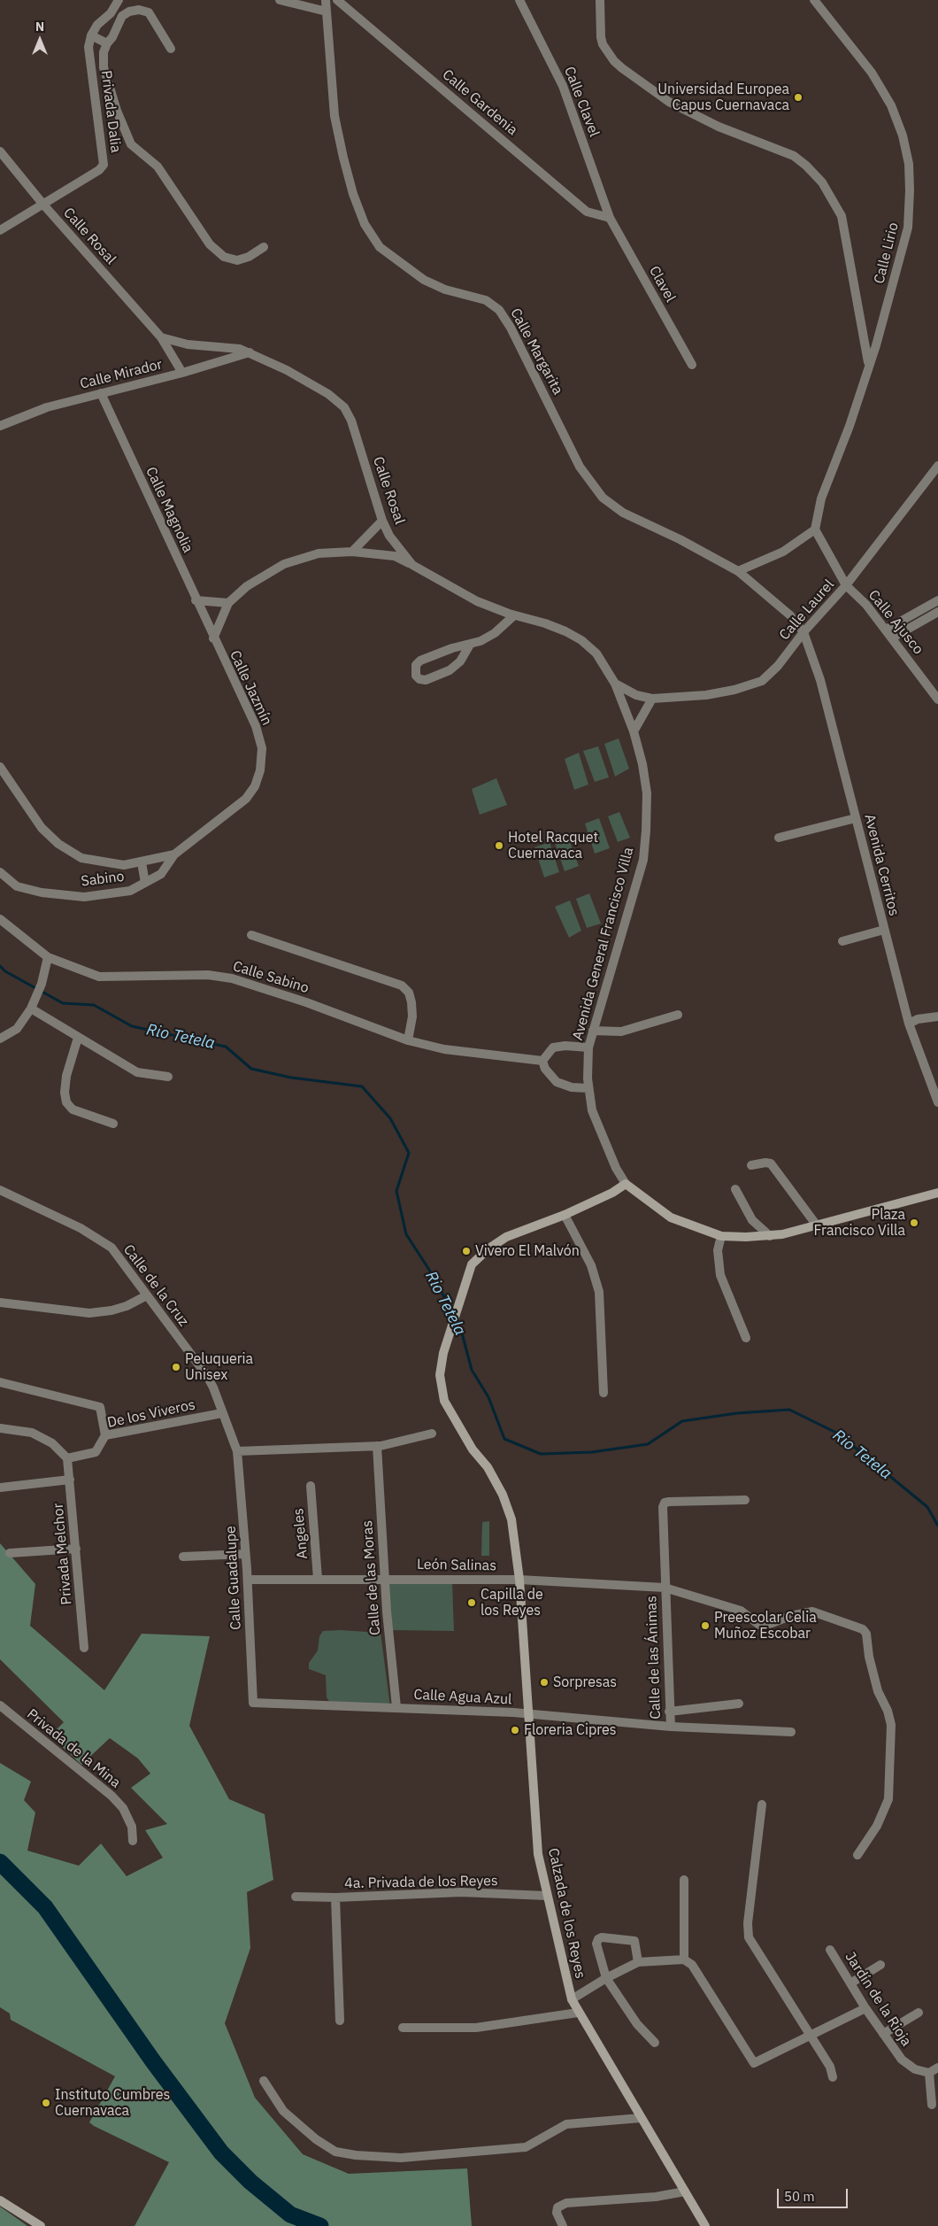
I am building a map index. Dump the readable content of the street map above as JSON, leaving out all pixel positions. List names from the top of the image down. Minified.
{"streets":{"street":["Calle Clavel","Calle Gardenia","Privada Dalia","Calle Rosal","Calle Lirio","Clavel","Calle Margarita","Calle Mirador","Calle Magnolia","Calle Laurel","Calle Ajusco","Calle Jazmín","Avenida Cerritos","Sabino","Avenida General Francisco Villa","Calle Sabino","Calle de la Cruz","De los Viveros","Angeles","Privada Melchor","León Salinas","Calle Guadalupe","Calle de las Moras","Calle de las Ánimas","Calle Agua Azul","Privada de la Mina","4a. Privada de los Reyes","Calzada de los Reyes","Jardín de la Rioja"]},"crossings":[["Calle Clavel","Calle Gardenia"],["Calle Clavel","Clavel"],["Calle Gardenia","Clavel"],["Privada Dalia","Calle Rosal"],["Calle Rosal","Calle Mirador"],["Calle Rosal","Calle Laurel"],["Calle Rosal","Calle Jazmín"],["Calle Rosal","Avenida General Francisco Villa"],["Calle Lirio","Calle Ajusco"],["Calle Margarita","Calle Laurel"],["Calle Margarita","Avenida Cerritos"],["Calle Mirador","Calle Magnolia"],["Calle Magnolia","Calle Jazmín"],["Calle Laurel","Calle Ajusco"],["Calle Laurel","Avenida Cerritos"],["Calle Jazmín","Sabino"],["Avenida General Francisco Villa","Calzada de los Reyes"],["Calle de la Cruz","De los Viveros"],["Calle de la Cruz","Calle Guadalupe"],["De los Viveros","Privada Melchor"],["Angeles","León Salinas"],["León Salinas","Calle Guadalupe"],["León Salinas","Calle de las Moras"],["León Salinas","Calle de las Ánimas"],["León Salinas","Calzada de los Reyes"],["Calle Guadalupe","Calle Agua Azul"],["Calle de las Moras","Calle Agua Azul"],["Calle de las Ánimas","Calle Agua Azul"],["Calle Agua Azul","Calzada de los Reyes"],["4a. Privada de los Reyes","Calzada de los Reyes"]],"water":["Rio Tetela"],"places":["Universidad Europea Capus Cuernavaca","Hotel Racquet Cuernavaca","Plaza Francisco Villa","Vivero El Malvón","Peluqueria Unisex","Capilla de los Reyes","Preescolar Celia Muñoz Escobar","Sorpresas","Floreria Cipres","Instituto Cumbres Cuernavaca"],"scale_bar":"50 m","north":"top"}
